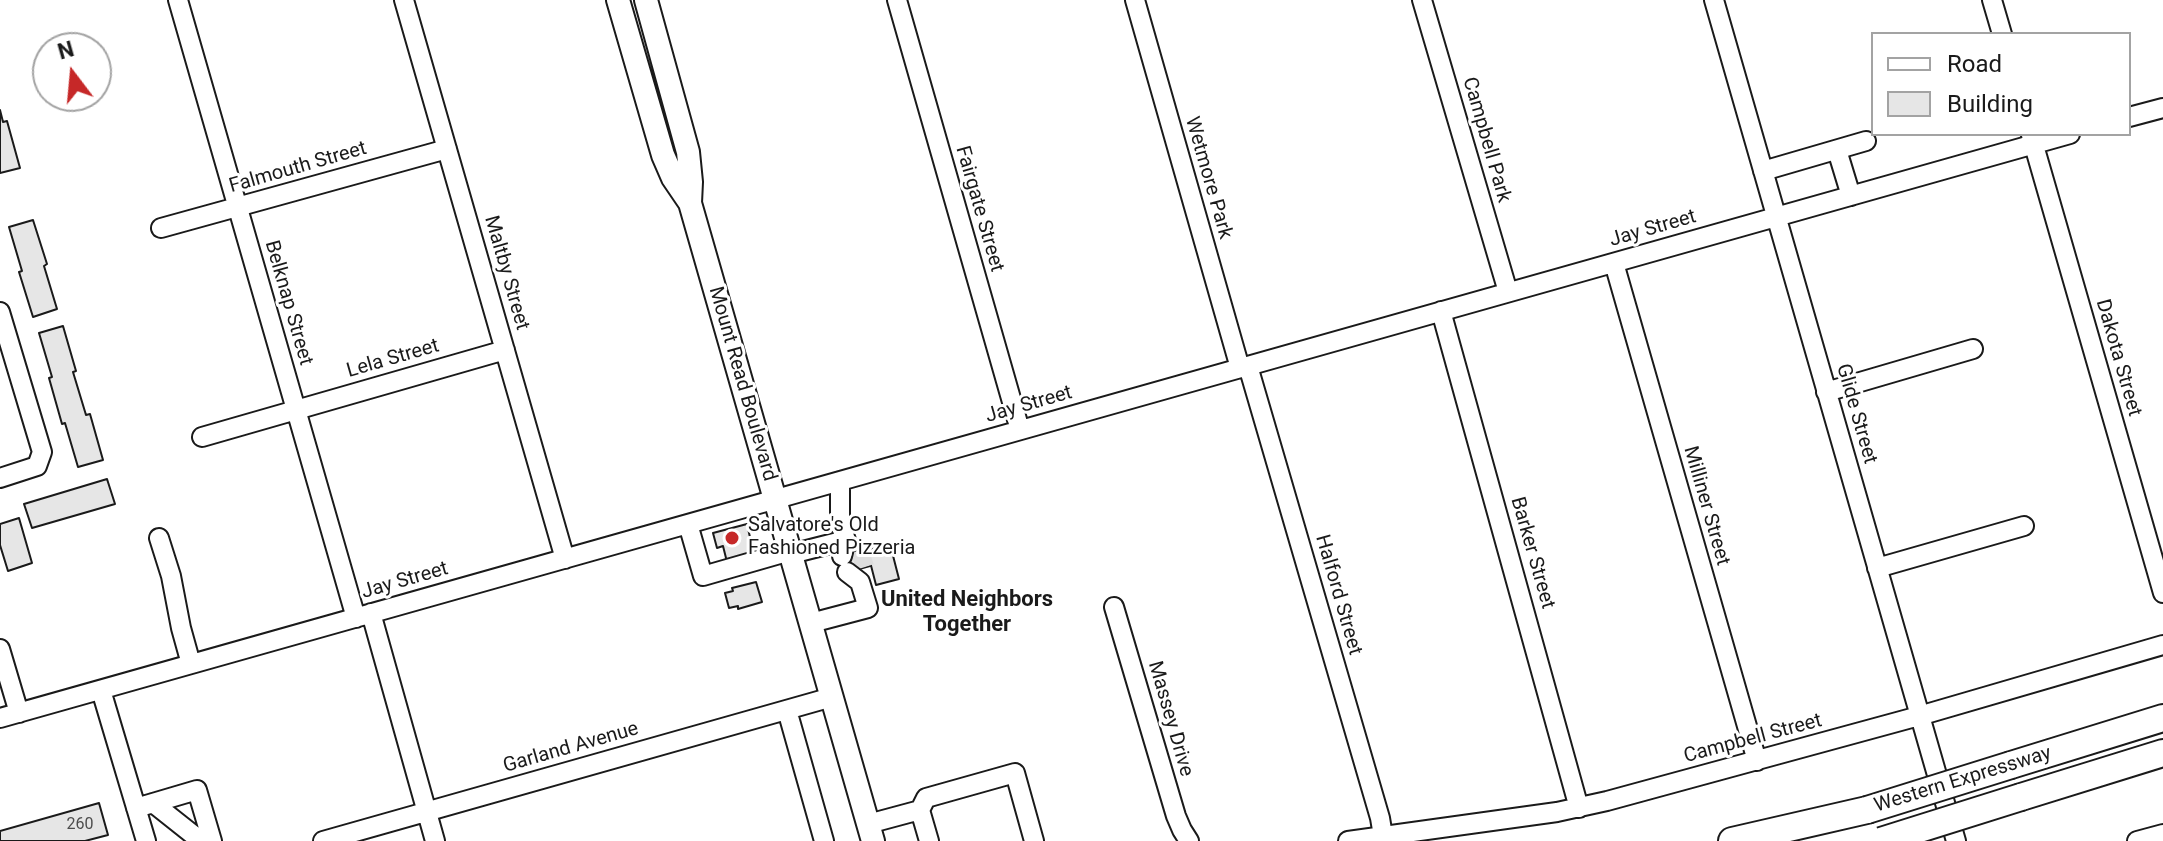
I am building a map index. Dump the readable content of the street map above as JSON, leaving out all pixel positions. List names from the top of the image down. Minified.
{"streets":{"highway":["Western Expressway"],"main road":["Mount Read Boulevard"],"street":["Campbell Park","Falmouth Street","Wetmore Park","Fairgate Street","Jay Street","Maltby Street","Belknap Street","Dakota Street","Lela Street","Glide Street","Milliner Street","Barker Street","Halford Street","Massey Drive","Campbell Street","Garland Avenue"]},"crossings":[["Campbell Park","Jay Street"],["Falmouth Street","Maltby Street"],["Falmouth Street","Belknap Street"],["Wetmore Park","Jay Street"],["Wetmore Park","Halford Street"],["Fairgate Street","Jay Street"],["Jay Street","Maltby Street"],["Jay Street","Belknap Street"],["Jay Street","Dakota Street"],["Jay Street","Mount Read Boulevard"],["Jay Street","Glide Street"],["Jay Street","Milliner Street"],["Jay Street","Barker Street"],["Jay Street","Halford Street"],["Maltby Street","Lela Street"],["Belknap Street","Lela Street"],["Belknap Street","Garland Avenue"],["Mount Read Boulevard","Garland Avenue"],["Glide Street","Campbell Street"],["Milliner Street","Campbell Street"],["Barker Street","Campbell Street"],["Halford Street","Campbell Street"]],"districts":["United Neighbors Together"],"places":["Salvatore's Old Fashioned Pizzeria"],"house_numbers":["260"],"legend":["Road","Building"],"north":"top"}
